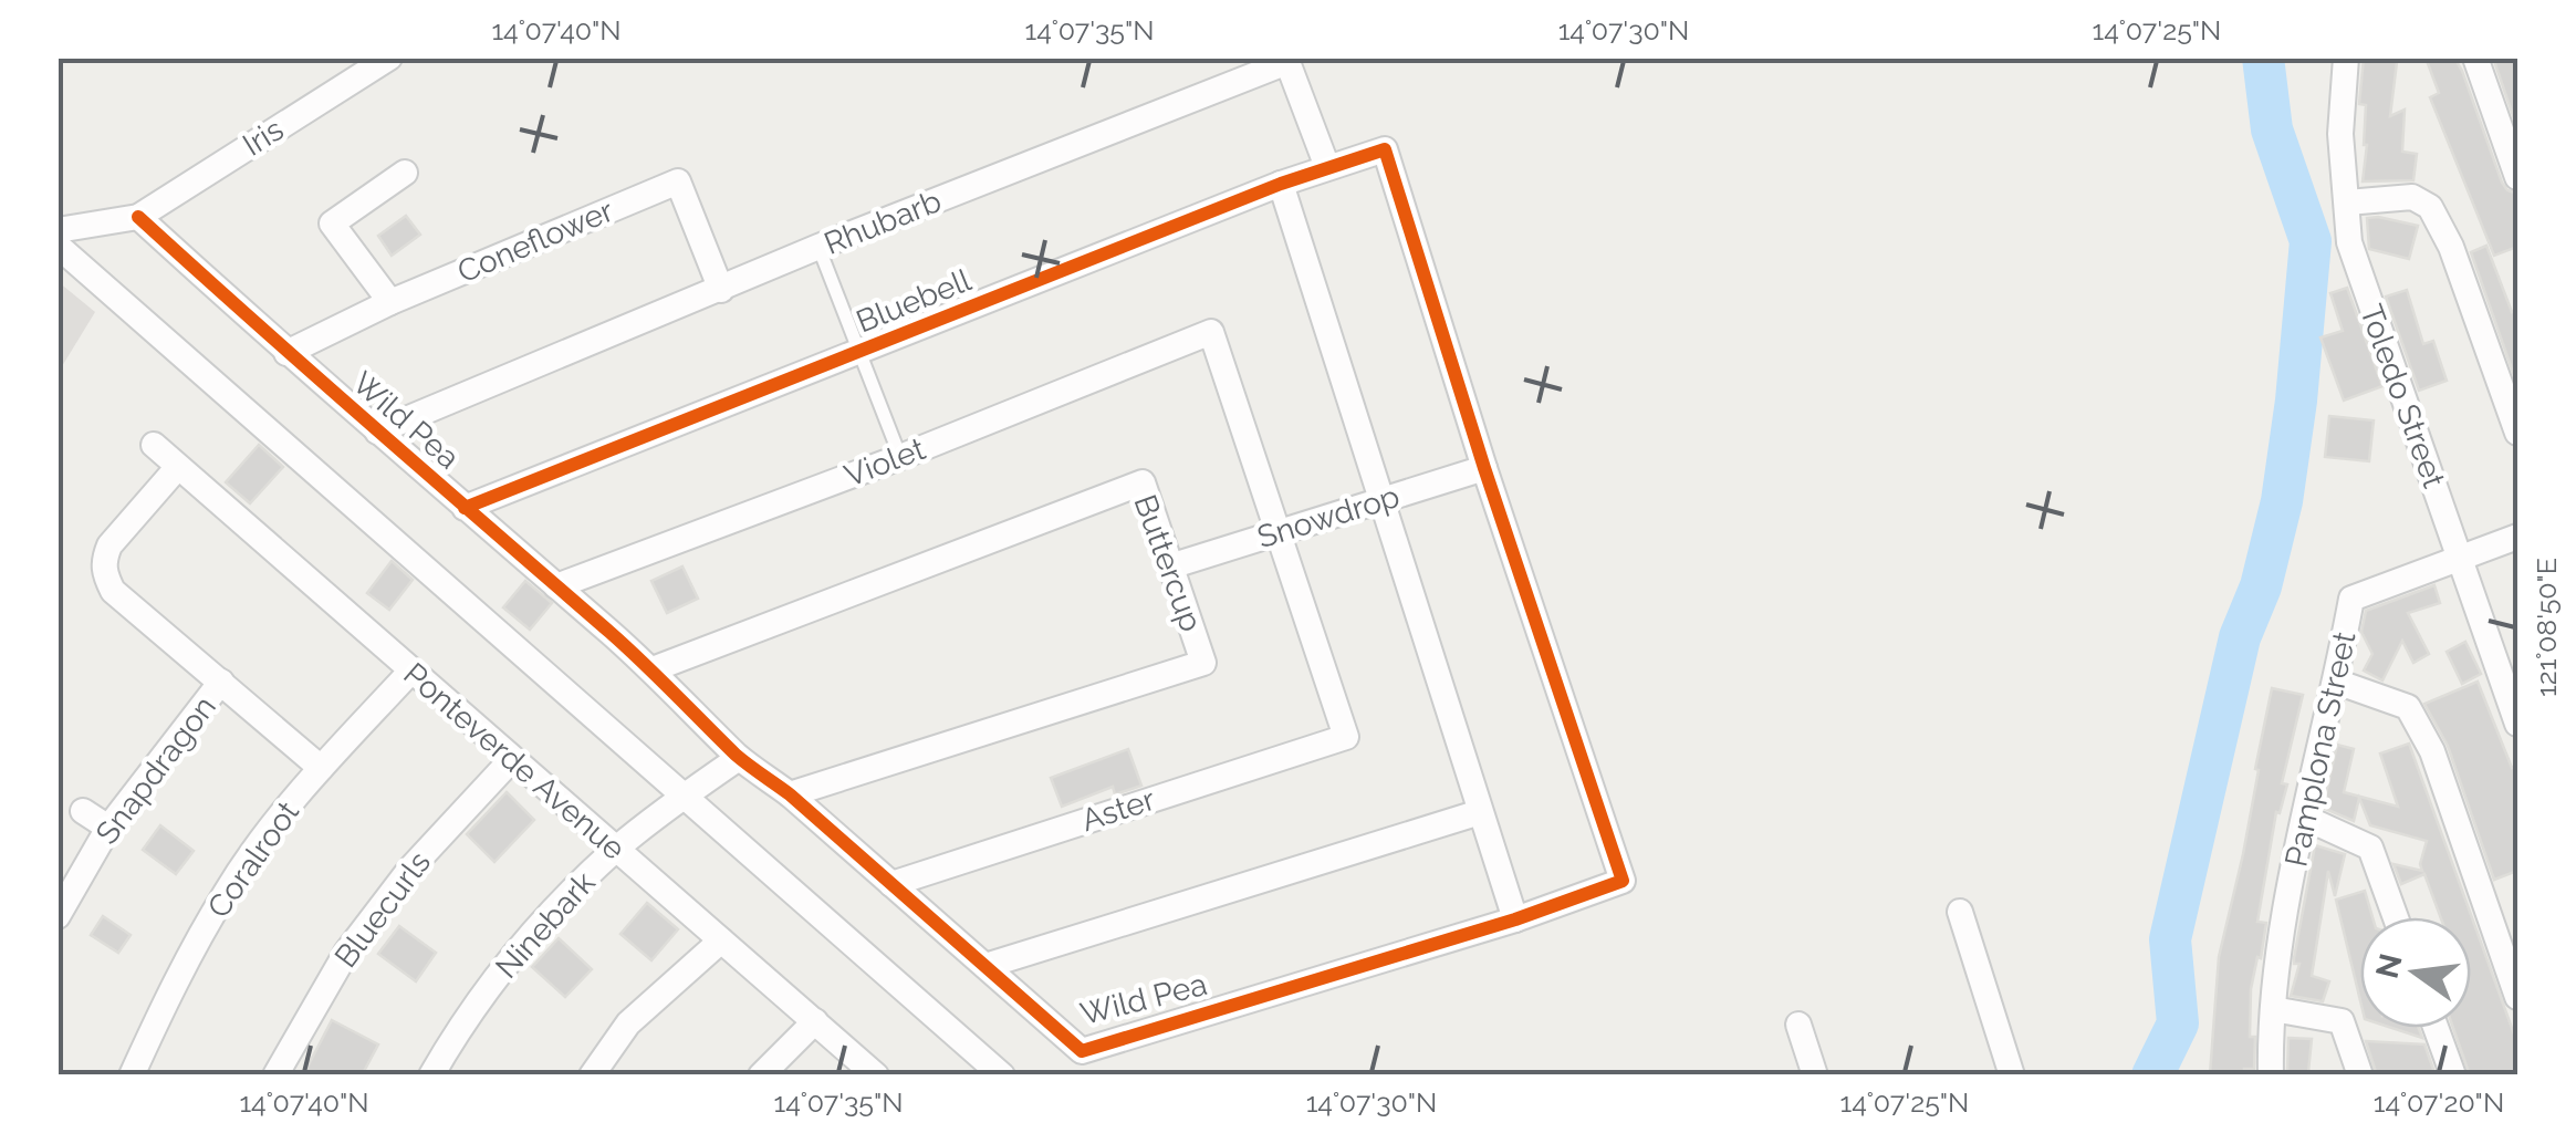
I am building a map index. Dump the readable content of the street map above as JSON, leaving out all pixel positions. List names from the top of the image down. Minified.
{"streets":{"street":["Iris","Rhubarb","Coneflower","Bluebell","Toledo Street","Wild Pea","Violet","Snowdrop","Buttercup","Pamplona Street","Ponteverde Avenue","Snapdragon","Aster","Coralroot","Bluecurls","Ninebark"]},"crossings":[["Iris","Wild Pea"],["Rhubarb","Coneflower"],["Rhubarb","Bluebell"],["Rhubarb","Wild Pea"],["Coneflower","Wild Pea"],["Bluebell","Wild Pea"],["Toledo Street","Pamplona Street"],["Wild Pea","Violet"],["Wild Pea","Snowdrop"],["Wild Pea","Buttercup"],["Wild Pea","Aster"],["Wild Pea","Ninebark"],["Violet","Snowdrop"],["Violet","Aster"],["Snowdrop","Buttercup"],["Snowdrop","Aster"],["Ponteverde Avenue","Coralroot"],["Ponteverde Avenue","Bluecurls"],["Ponteverde Avenue","Ninebark"]],"north":"left","coordinates":["14°07'40\"N","14°07'35\"N","14°07'30\"N","14°07'25\"N","121°08'50\"E","14°07'20\"N"]}
